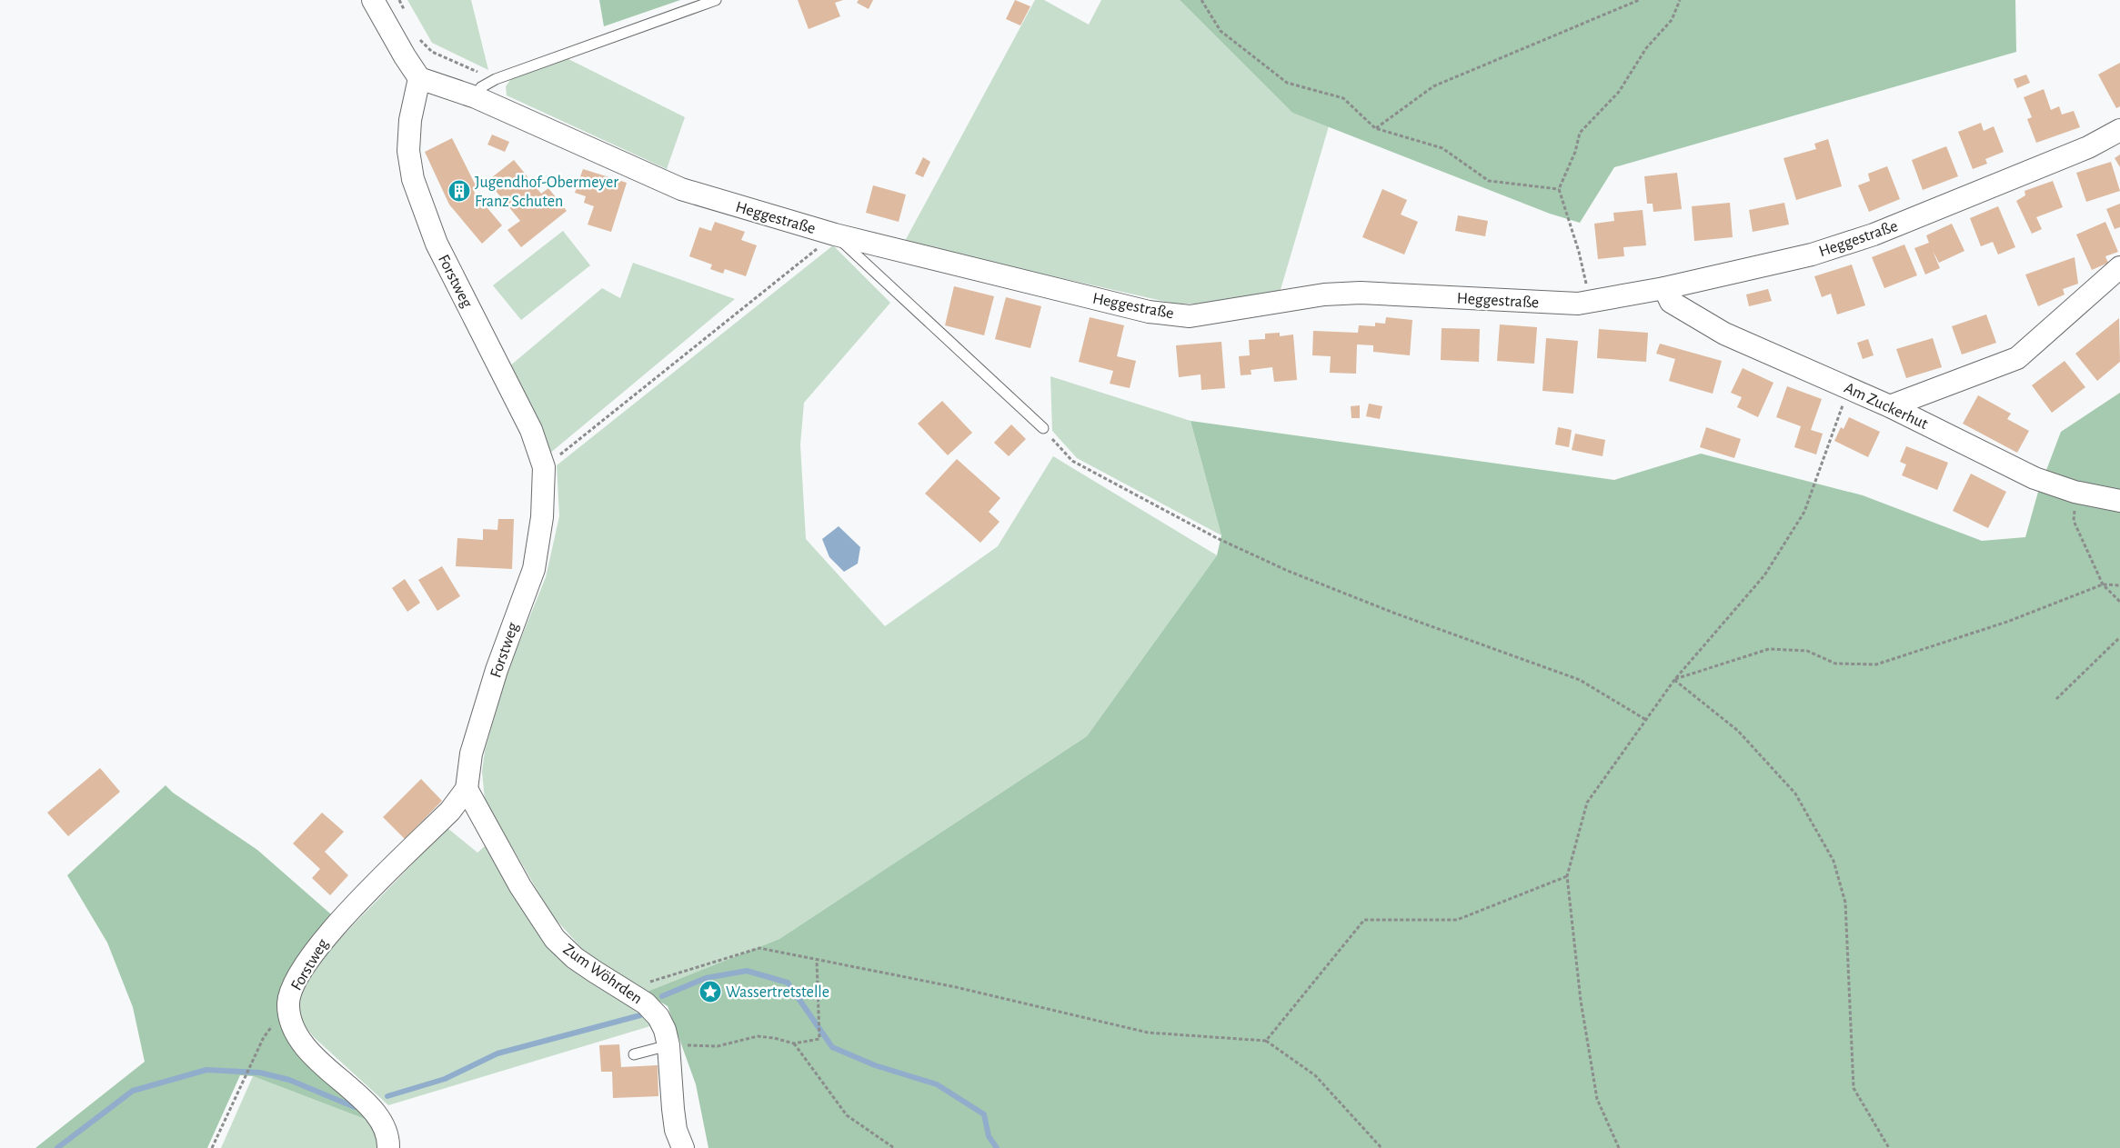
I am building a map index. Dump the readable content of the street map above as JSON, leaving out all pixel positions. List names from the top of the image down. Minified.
{"streets":{"street":["Heggestraße","Forstweg","Am Zuckerhut","Zum Wöhrden"]},"crossings":[["Heggestraße","Forstweg"],["Heggestraße","Am Zuckerhut"],["Forstweg","Zum Wöhrden"]],"places":{"building":["Jugendhof-Obermeyer Franz Schuten"],"place":["Wassertretstelle"]}}
